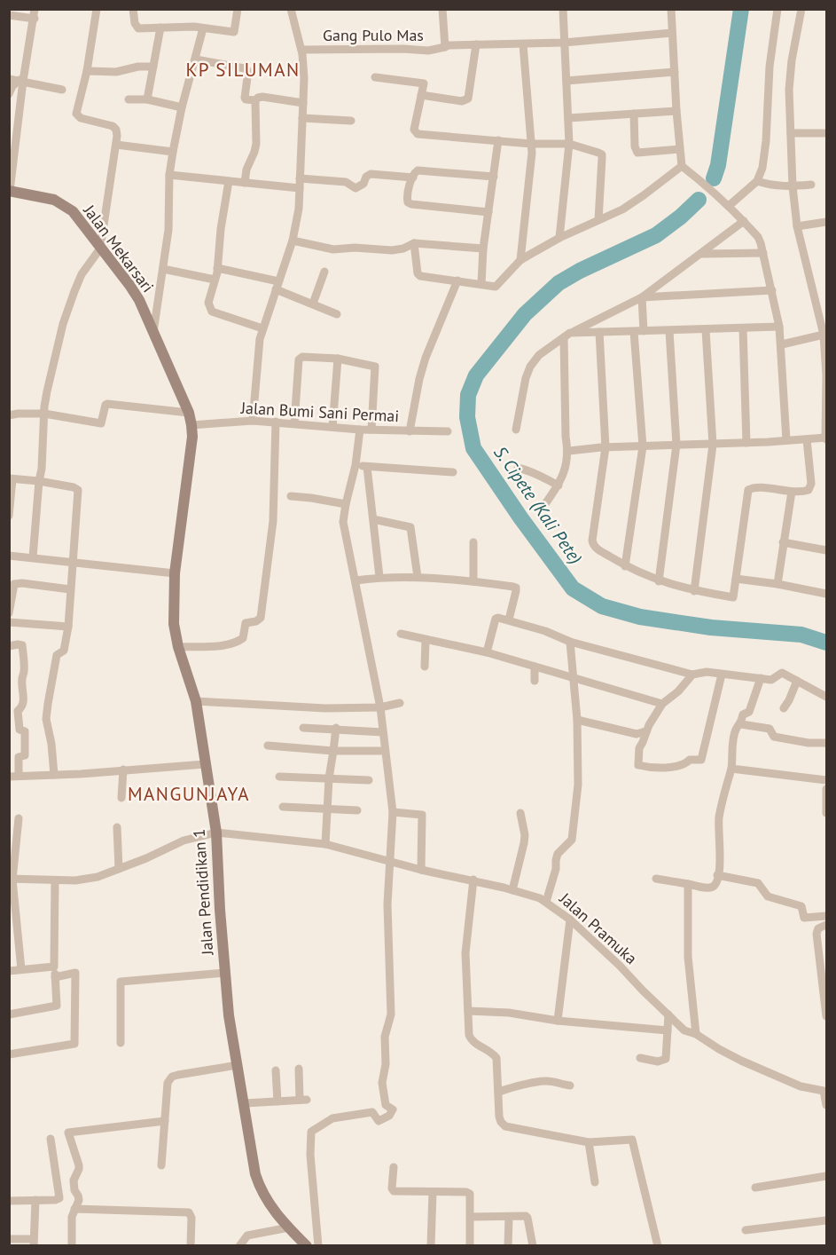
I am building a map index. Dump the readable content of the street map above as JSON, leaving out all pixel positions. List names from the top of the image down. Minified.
{"streets":{"street":["Gang Pulo Mas","Jalan Mekarsari","Jalan Bumi Sani Permai","Jalan Pendidikan 1","Jalan Pramuka"]},"crossings":[["Jalan Mekarsari","Jalan Bumi Sani Permai"],["Jalan Mekarsari","Jalan Pendidikan 1"],["Jalan Bumi Sani Permai","Jalan Pendidikan 1"],["Jalan Pendidikan 1","Jalan Pramuka"]],"districts":["KP SILUMAN","MANGUNJAYA"],"water":["S. Cipete (Kali Pete)"]}
